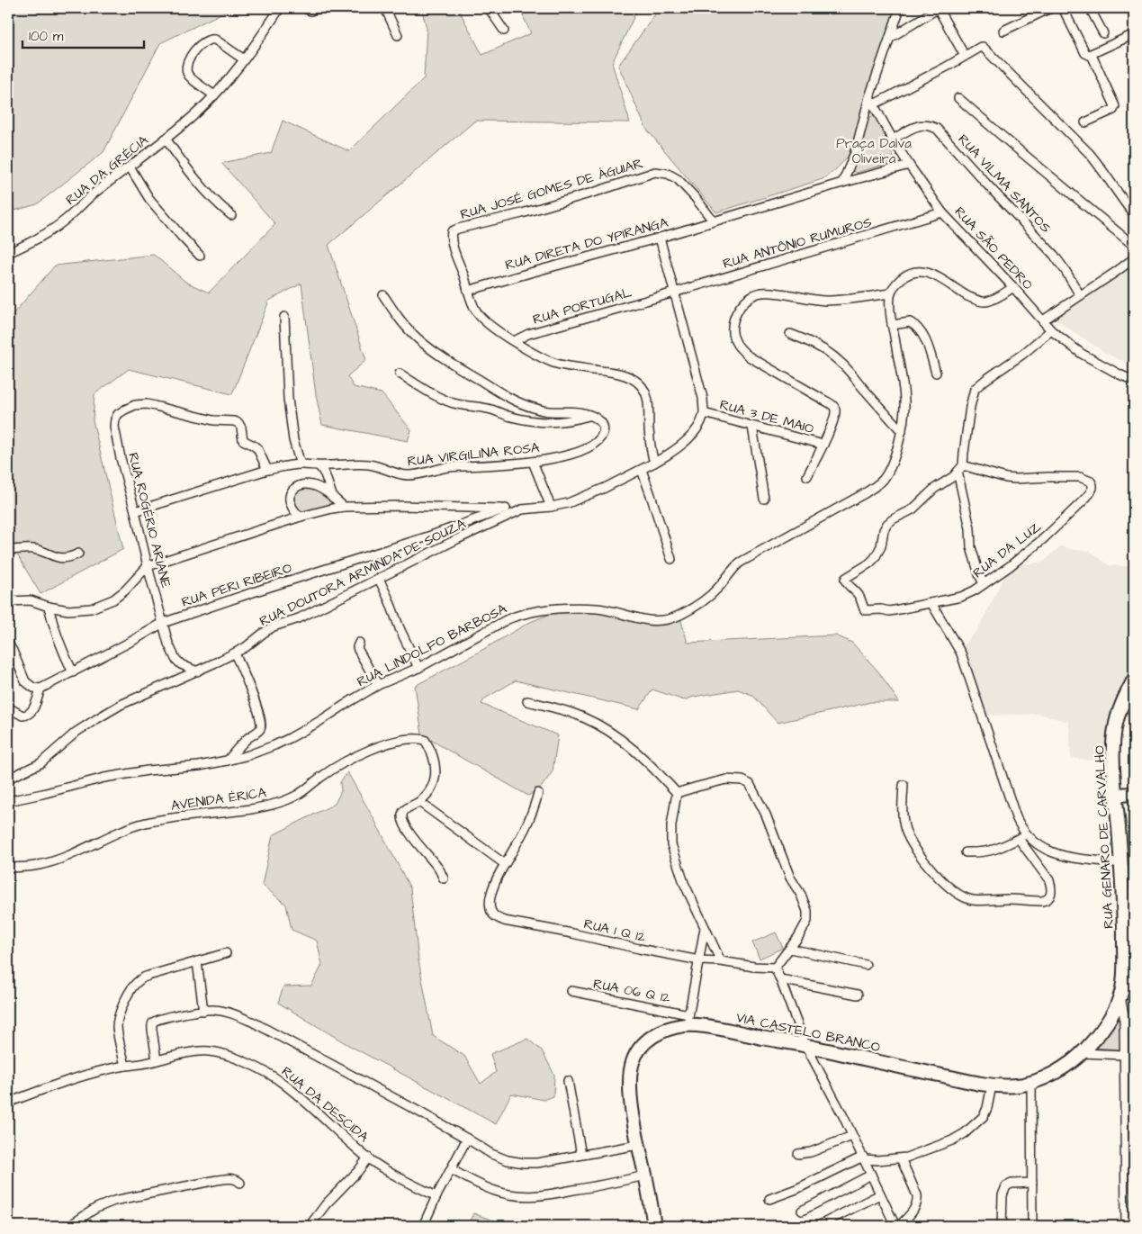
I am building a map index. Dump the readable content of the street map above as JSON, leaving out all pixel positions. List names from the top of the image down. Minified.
{"streets":{"main road":["RUA GENARO DE CARVALHO","VIA CASTELO BRANCO"],"street":["RUA DA GRÉCIA","RUA VILMA SANTOS","RUA JOSÉ GOMES DE ÁGUIAR","RUA ANTÔNIO RUMUROS","RUA DIRETA DO YPIRANGA","RUA SÃO PEDRO","RUA PORTUGAL","RUA 3 DE MAIO","RUA VIRGILINA ROSA","RUA ROGÉRIO ARIANE","RUA DA LUZ","RUA DOUTORA ARMINDA DE SOUZA","RUA PERI RIBEIRO","RUA LINDOLFO BARBOSA","AVENIDA ÉRICA","RUA 1 Q 12","RUA 06 Q 12","RUA DA DESCIDA"]},"crossings":[["RUA VILMA SANTOS","RUA SÃO PEDRO"],["RUA JOSÉ GOMES DE ÁGUIAR","RUA DIRETA DO YPIRANGA"],["RUA ANTÔNIO RUMUROS","RUA SÃO PEDRO"],["RUA ANTÔNIO RUMUROS","RUA PORTUGAL"],["RUA DIRETA DO YPIRANGA","RUA SÃO PEDRO"],["RUA 3 DE MAIO","RUA DOUTORA ARMINDA DE SOUZA"],["RUA VIRGILINA ROSA","RUA ROGÉRIO ARIANE"],["RUA ROGÉRIO ARIANE","RUA DOUTORA ARMINDA DE SOUZA"],["RUA ROGÉRIO ARIANE","RUA PERI RIBEIRO"],["RUA GENARO DE CARVALHO","VIA CASTELO BRANCO"],["RUA 06 Q 12","VIA CASTELO BRANCO"]],"parks":["Praça Dalva Oliveira"],"scale_bar":"100 m"}
